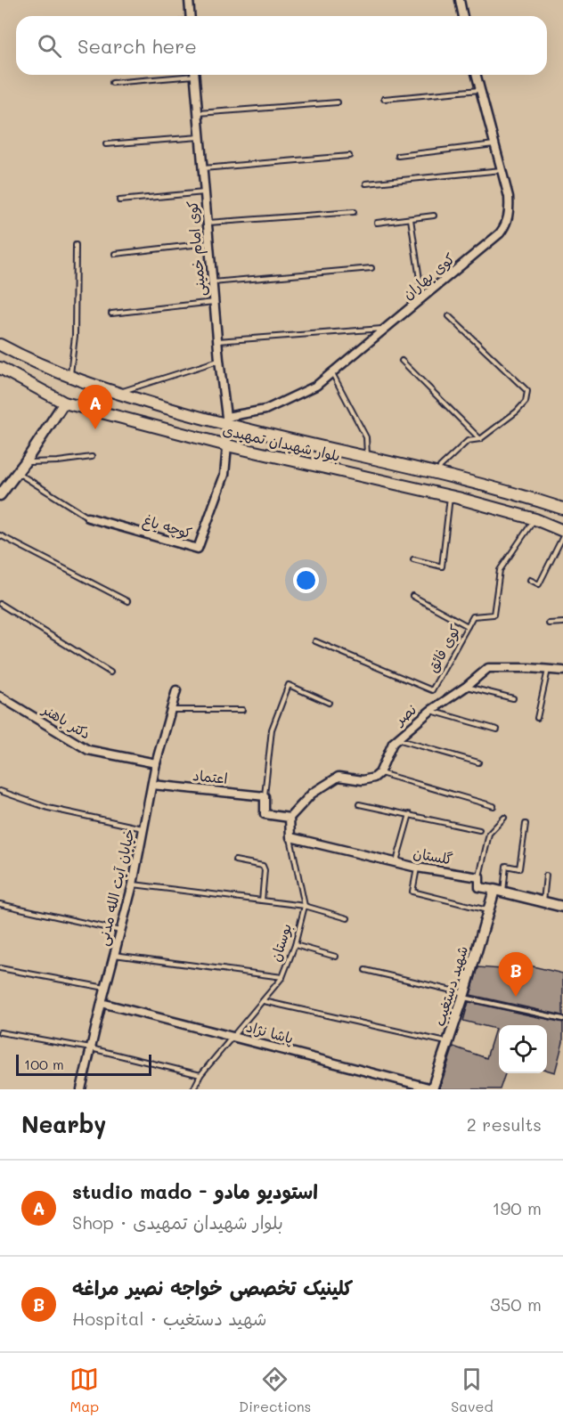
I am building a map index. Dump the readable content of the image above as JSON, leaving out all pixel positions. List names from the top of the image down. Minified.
{"streets":{"main road":["بلوار شهیدان تمهیدی"],"street":["کوی امام خمینی","کوی بهاران","کوچه باغ","نصر","دکتر باهنر","اعتماد","گلستان","خیابان آیت الله مدنی","بوستان","شهید دستغیب","پاشا نژاد"],"lane":["کوی فائق"]},"crossings":[["کوی امام خمینی","کوی بهاران"],["کوی امام خمینی","بلوار شهیدان تمهیدی"],["کوی امام خمینی","کوچه باغ"],["کوی بهاران","بلوار شهیدان تمهیدی"],["بلوار شهیدان تمهیدی","کوچه باغ"],["بلوار شهیدان تمهیدی","کوی فائق"],["دکتر باهنر","خیابان آیت الله مدنی"],["اعتماد","خیابان آیت الله مدنی"],["گلستان","بوستان"],["خیابان آیت الله مدنی","پاشا نژاد"],["بوستان","پاشا نژاد"],["شهید دستغیب","پاشا نژاد"]],"scale_bar":"100 m","page":{"search":"Search here","pins":["A","B"],"scale":"100 m","heading":["Nearby","2 results"],"list":[{"mark":"A","name":"studio mado - استودیو مادو","note":"Shop · بلوار شهیدان تمهیدی","value":"190 m"},{"mark":"B","name":"کلینیک تخصصی خواجه نصیر مراغه","note":"Hospital · شهید دستغیب","value":"350 m"}],"nav":["Map","Directions","Saved"]}}
